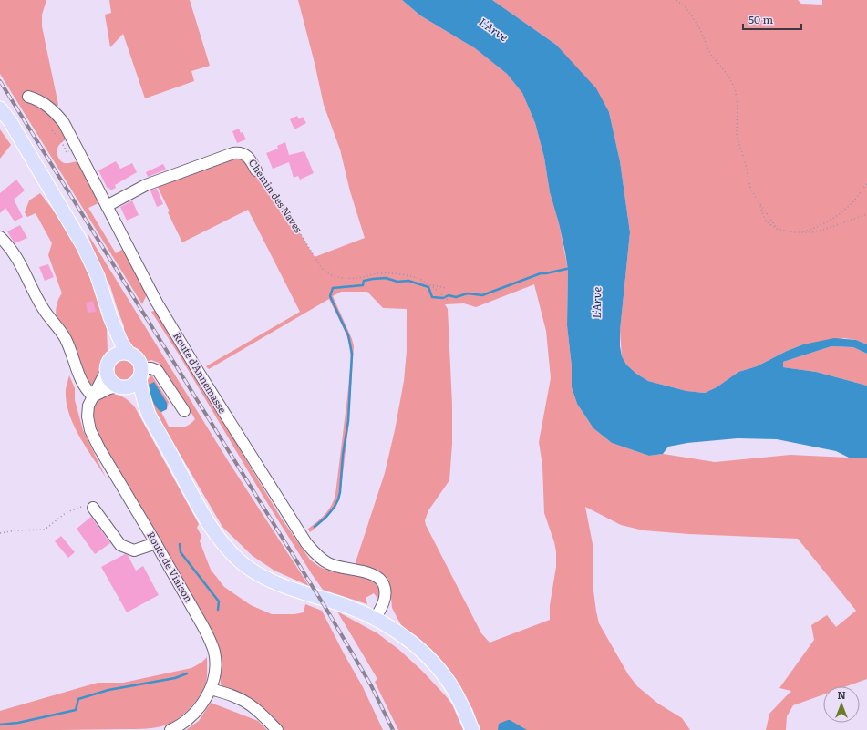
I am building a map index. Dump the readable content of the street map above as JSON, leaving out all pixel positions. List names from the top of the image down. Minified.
{"streets":{"street":["Chemin des Naves","Route d'Annemasse","Route de Viaison"]},"crossings":[["Chemin des Naves","Route d'Annemasse"]],"water":["L'Arve"],"scale_bar":"50 m","north":"top"}
